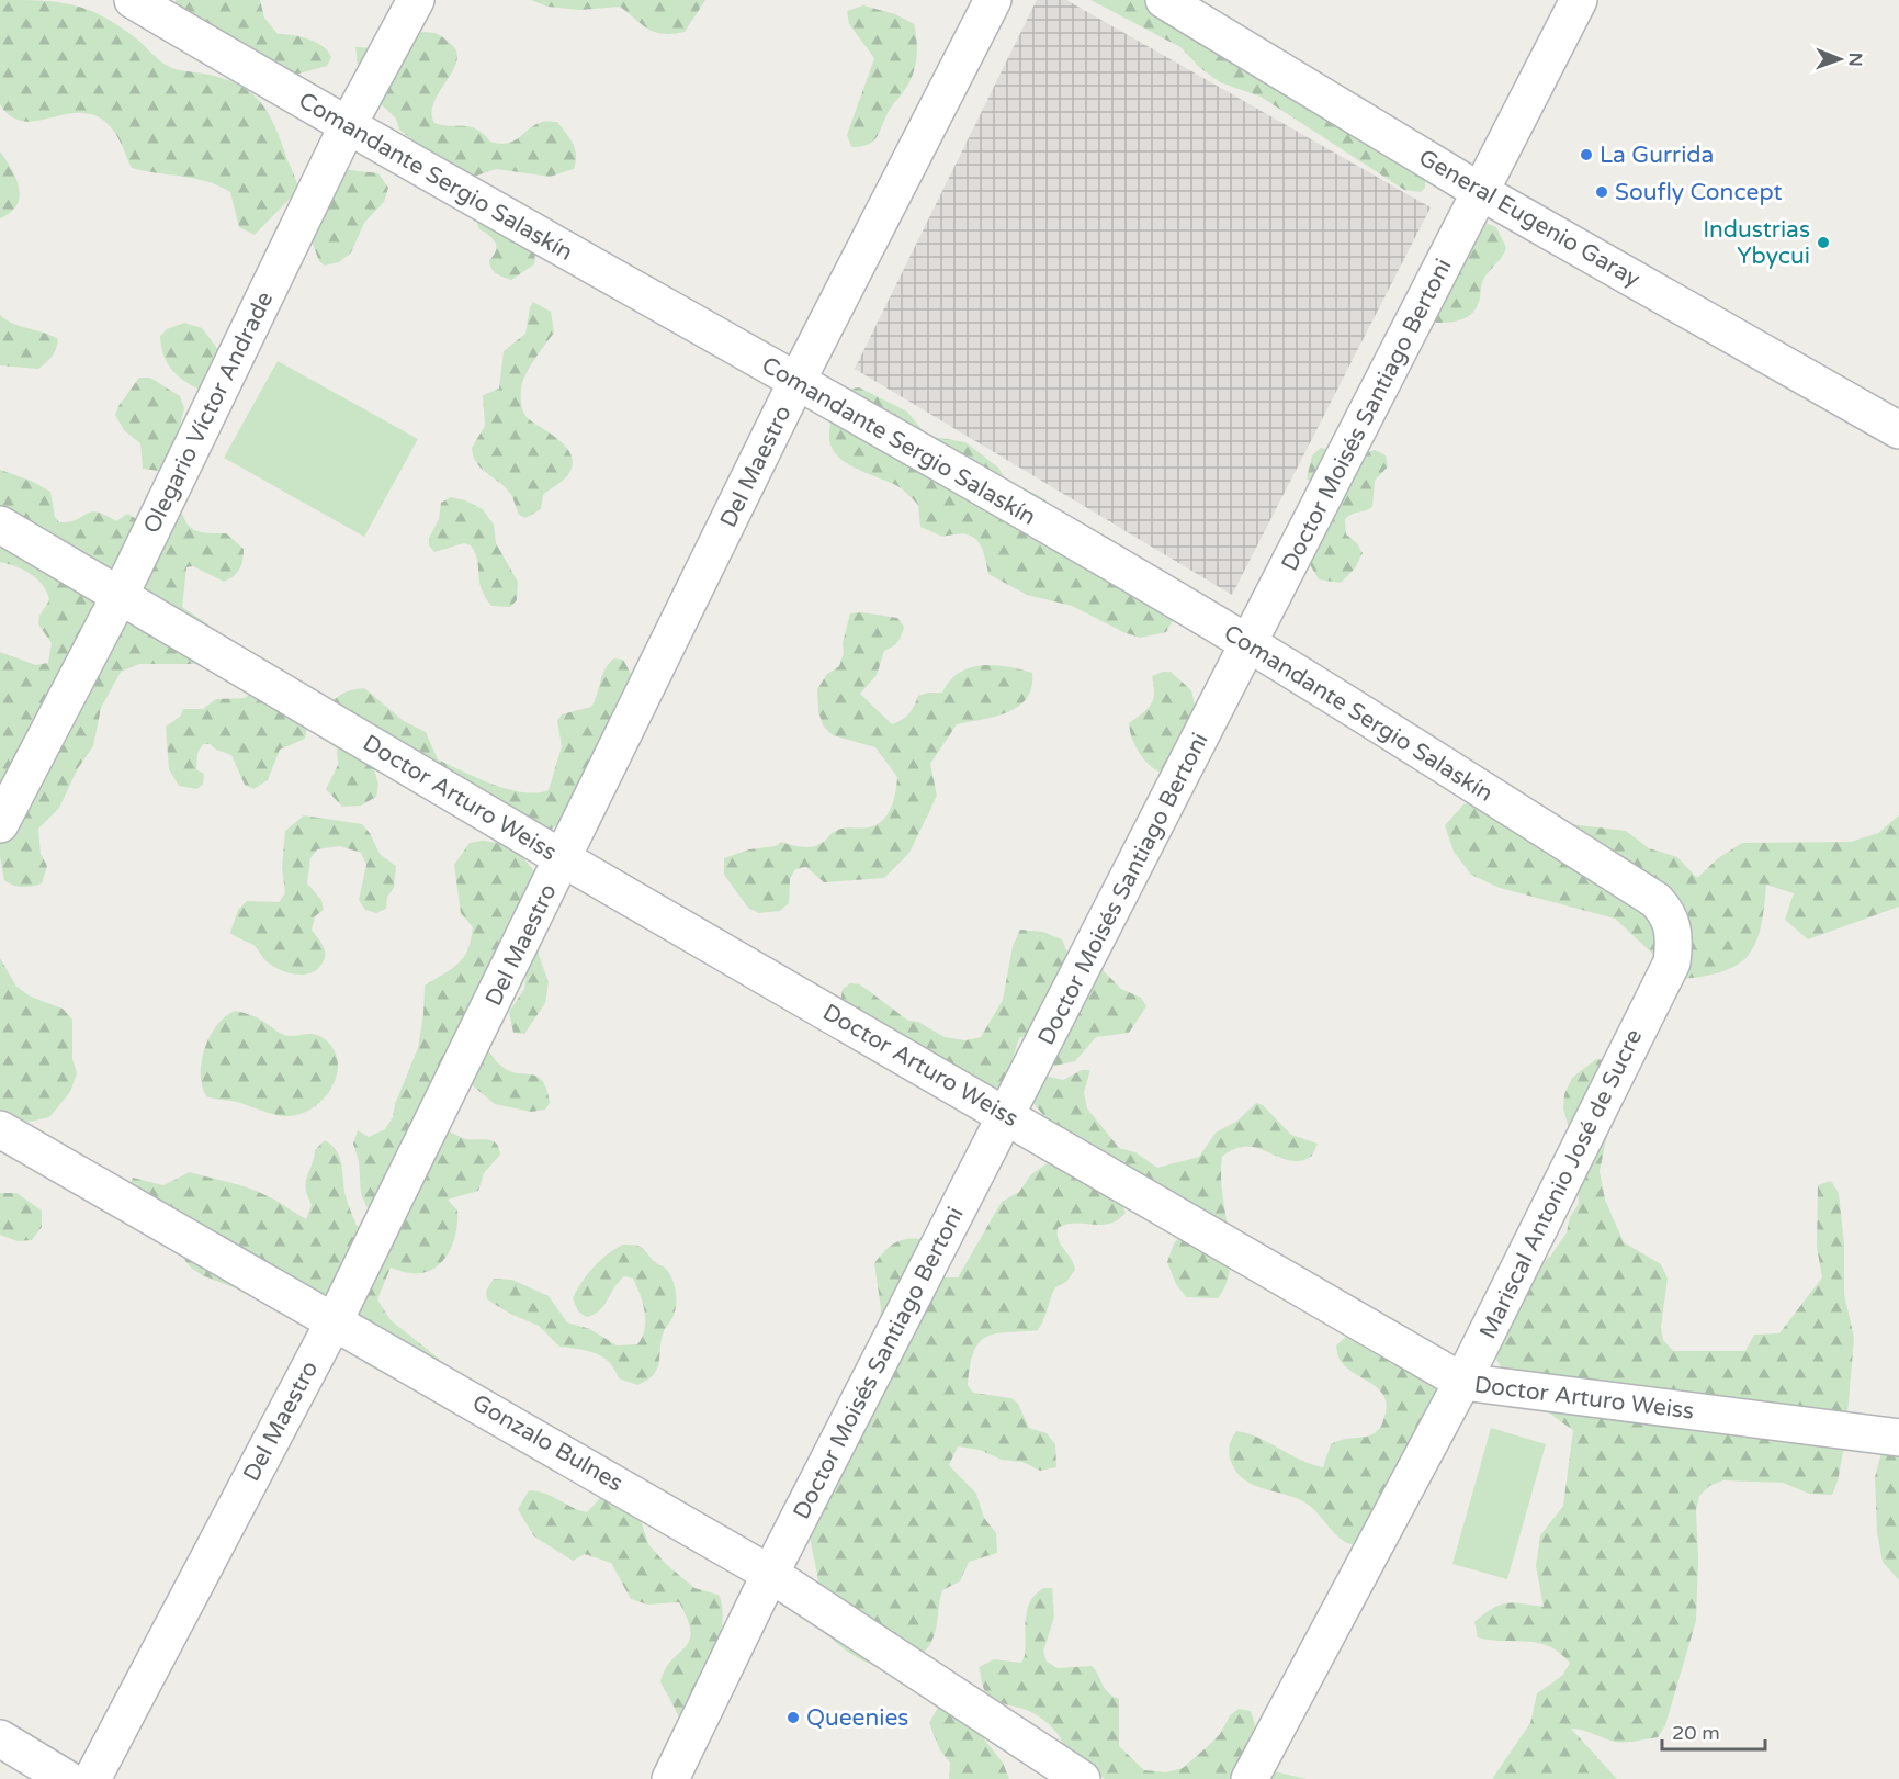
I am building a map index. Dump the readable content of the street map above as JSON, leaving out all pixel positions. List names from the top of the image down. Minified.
{"streets":{"street":["Comandante Sergio Salaskín","General Eugenio Garay","Olegario Víctor Andrade","Doctor Moisés Santiago Bertoni","Del Maestro","Doctor Arturo Weiss","Mariscal Antonio José de Sucre","Gonzalo Bulnes"]},"crossings":[["Comandante Sergio Salaskín","Olegario Víctor Andrade"],["Comandante Sergio Salaskín","Doctor Moisés Santiago Bertoni"],["Comandante Sergio Salaskín","Del Maestro"],["Comandante Sergio Salaskín","Mariscal Antonio José de Sucre"],["General Eugenio Garay","Doctor Moisés Santiago Bertoni"],["Olegario Víctor Andrade","Doctor Arturo Weiss"],["Doctor Moisés Santiago Bertoni","Doctor Arturo Weiss"],["Doctor Moisés Santiago Bertoni","Gonzalo Bulnes"],["Del Maestro","Doctor Arturo Weiss"],["Del Maestro","Gonzalo Bulnes"],["Doctor Arturo Weiss","Mariscal Antonio José de Sucre"]],"places":["La Gurrida","Soufly Concept","Industrias Ybycui","Queenies"],"scale_bar":"20 m","north":"right"}
